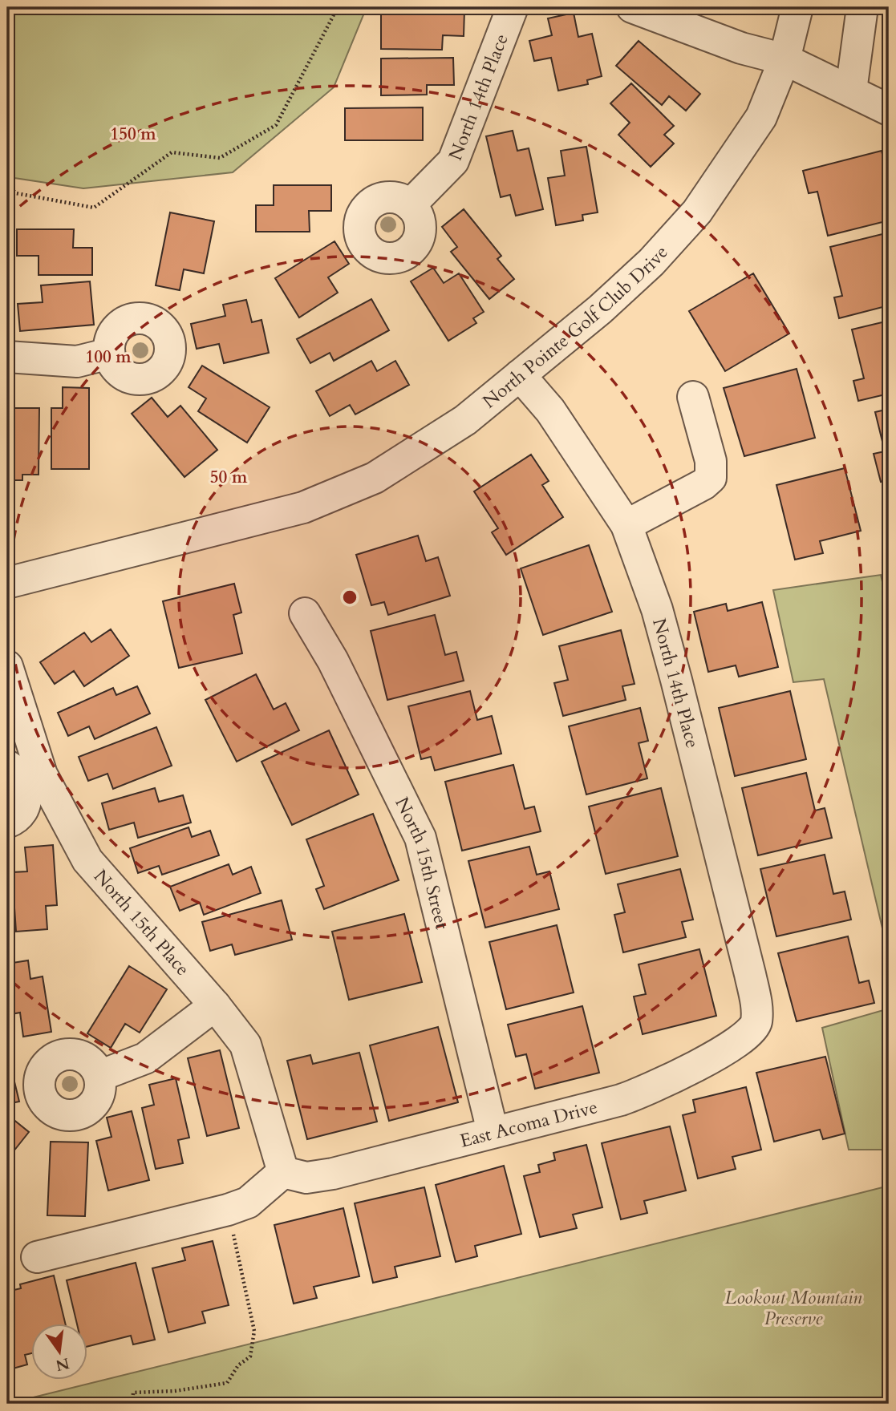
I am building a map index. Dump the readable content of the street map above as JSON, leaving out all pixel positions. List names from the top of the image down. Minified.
{"streets":{"street":["North 14th Place","North Pointe Golf Club Drive","North 15th Street","North 15th Place","East Acoma Drive"]},"crossings":[["North 14th Place","North Pointe Golf Club Drive"],["North 14th Place","East Acoma Drive"],["North 15th Street","East Acoma Drive"],["North 15th Place","East Acoma Drive"]],"parks":["Lookout Mountain Preserve"],"north":"bottom","rings":["150 m","100 m","50 m"]}
